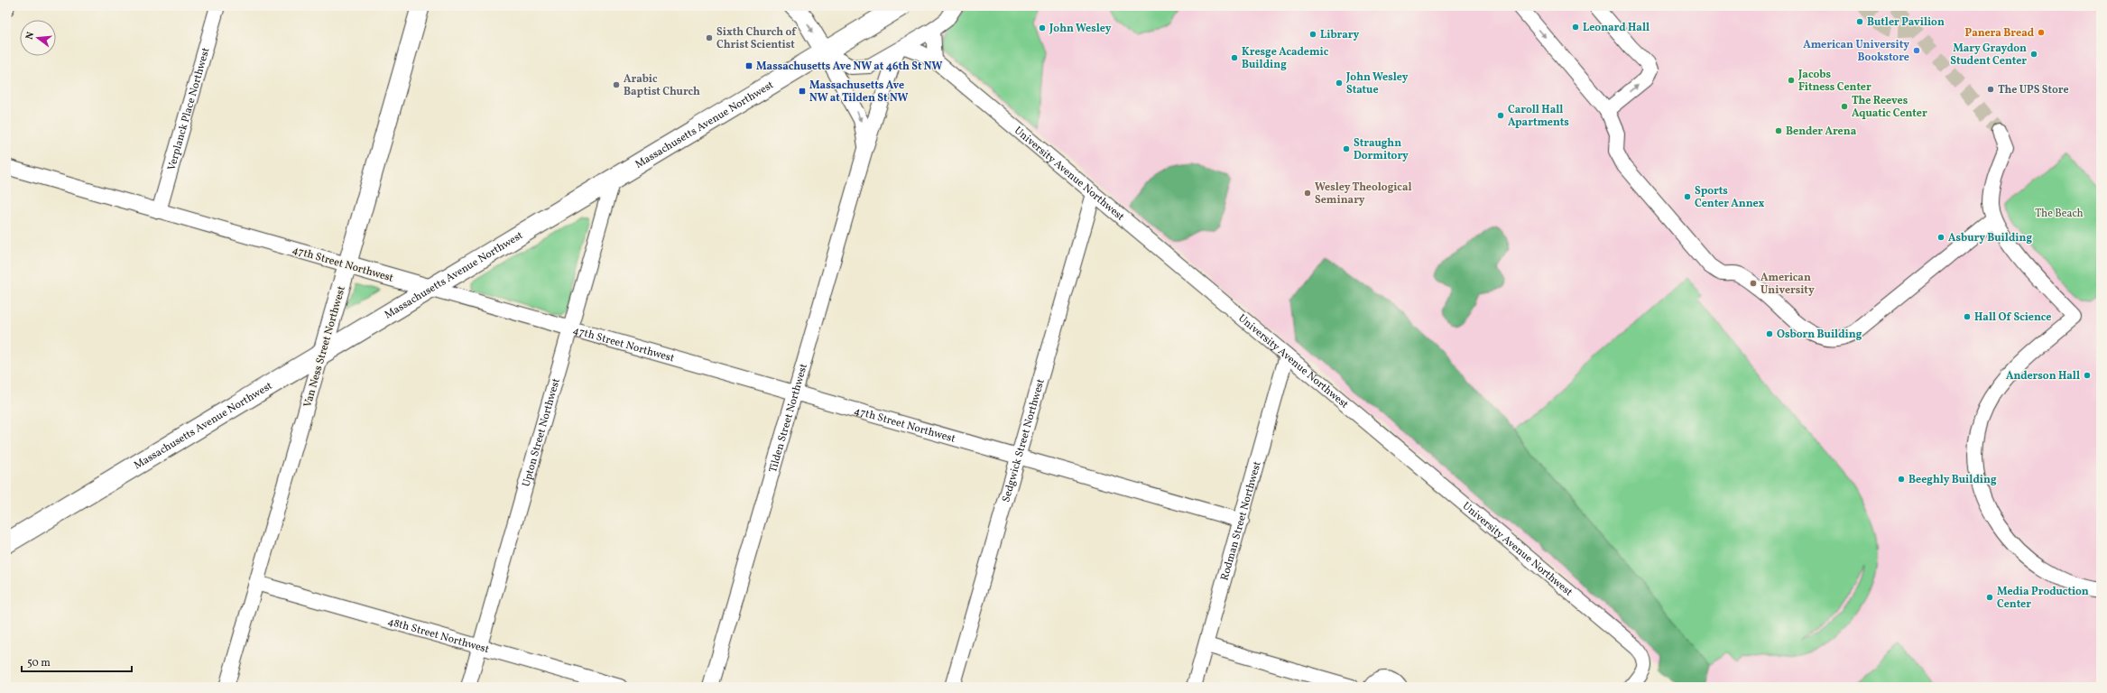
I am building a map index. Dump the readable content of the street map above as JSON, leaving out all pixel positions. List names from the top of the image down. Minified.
{"streets":{"main road":["Massachusetts Avenue Northwest"],"street":["Verplanck Place Northwest","University Avenue Northwest","47th Street Northwest","Van Ness Street Northwest","Tilden Street Northwest","Upton Street Northwest","Sedgwick Street Northwest","Rodman Street Northwest","48th Street Northwest"]},"crossings":[["Verplanck Place Northwest","47th Street Northwest"],["Massachusetts Avenue Northwest","47th Street Northwest"],["Massachusetts Avenue Northwest","Van Ness Street Northwest"],["Massachusetts Avenue Northwest","Tilden Street Northwest"],["Massachusetts Avenue Northwest","Upton Street Northwest"],["University Avenue Northwest","Tilden Street Northwest"],["University Avenue Northwest","Sedgwick Street Northwest"],["University Avenue Northwest","Rodman Street Northwest"],["47th Street Northwest","Van Ness Street Northwest"],["47th Street Northwest","Tilden Street Northwest"],["47th Street Northwest","Upton Street Northwest"],["47th Street Northwest","Sedgwick Street Northwest"],["47th Street Northwest","Rodman Street Northwest"],["Van Ness Street Northwest","48th Street Northwest"],["Upton Street Northwest","48th Street Northwest"]],"parks":["The Beach"],"places":{"other":["Butler Pavilion","Leonard Hall","John Wesley","Panera Bread","Library","Sixth Church of Christ Scientist","American University Bookstore","Mary Graydon Student Center","Kresge Academic Building","Jacobs Fitness Center","John Wesley Statue","Arabic Baptist Church","The UPS Store","The Reeves Aquatic Center","Caroll Hall Apartments","Bender Arena","Straughn Dormitory","Wesley Theological Seminary","Sports Center Annex","Asbury Building","American University","Hall Of Science","Osborn Building","Anderson Hall","Beeghly Building","Media Production Center"],"transit":["Massachusetts Ave NW at 46th St NW","Massachusetts Ave NW at Tilden St NW"]},"scale_bar":"50 m","north":"left"}
